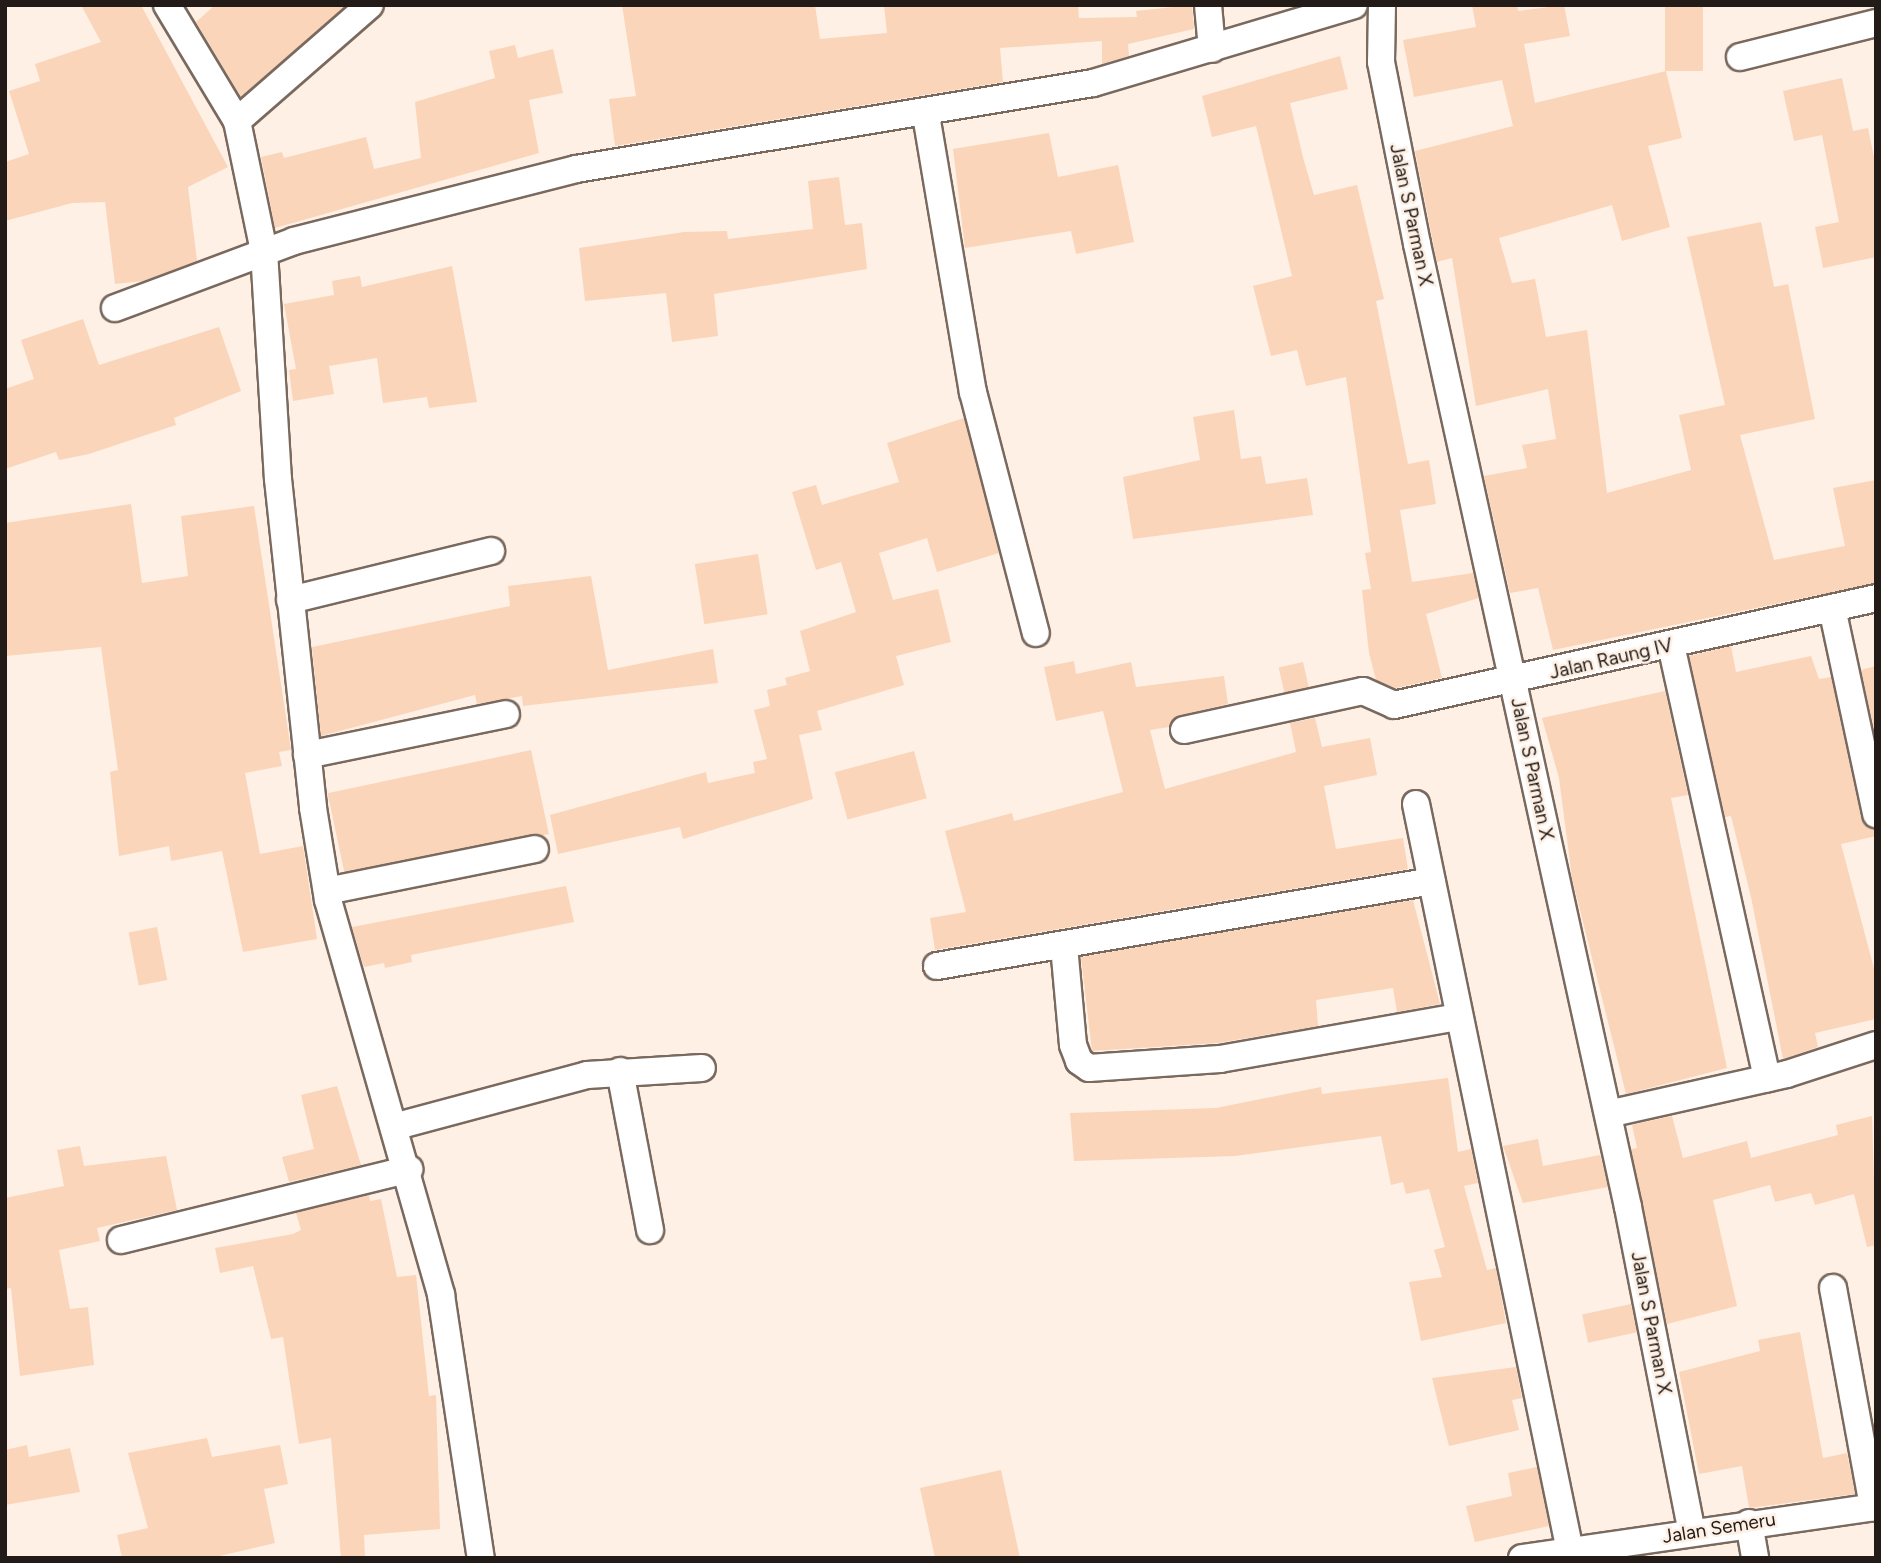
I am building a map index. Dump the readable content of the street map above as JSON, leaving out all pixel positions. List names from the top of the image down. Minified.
{"streets":{"street":["Jalan S Parman X","Jalan Raung IV","Jalan Semeru"]},"crossings":[["Jalan S Parman X","Jalan Raung IV"],["Jalan S Parman X","Jalan Semeru"]]}
